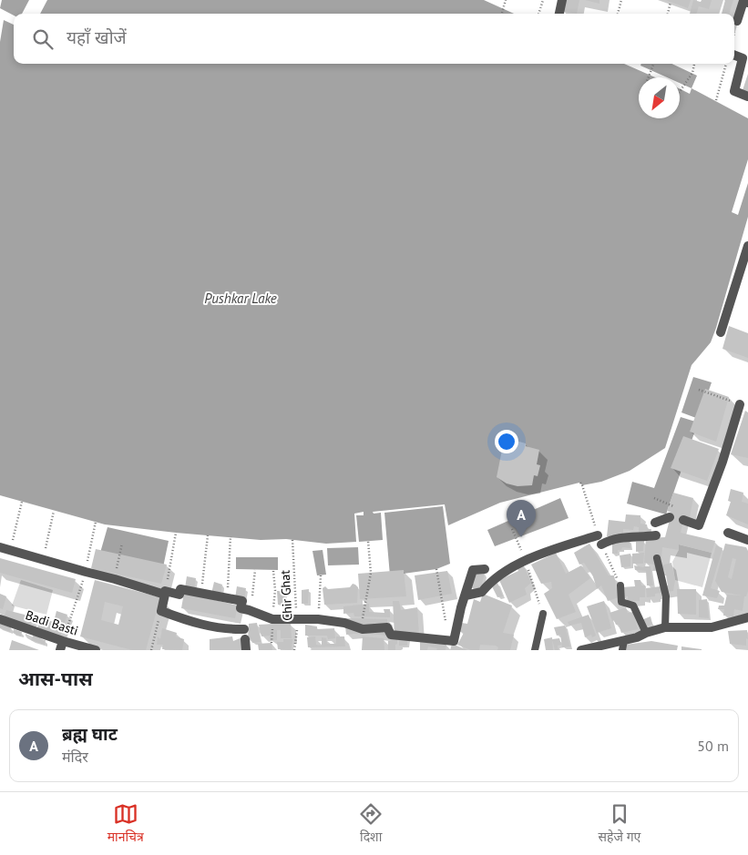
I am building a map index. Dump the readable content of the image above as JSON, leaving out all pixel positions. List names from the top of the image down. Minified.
{"streets":{"street":["Badi Basti"],"path":["Chir Ghat"]},"water":["Pushkar Lake"],"north":"bottom left","page":{"search":"यहाँ खोजें","pins":"A","heading":"आस-पास","list":[{"mark":"A","name":"ब्रह्म घाट","note":"मंदिर","value":"50 m"}],"nav":["मानचित्र","दिशा","सहेजे गए"]}}
